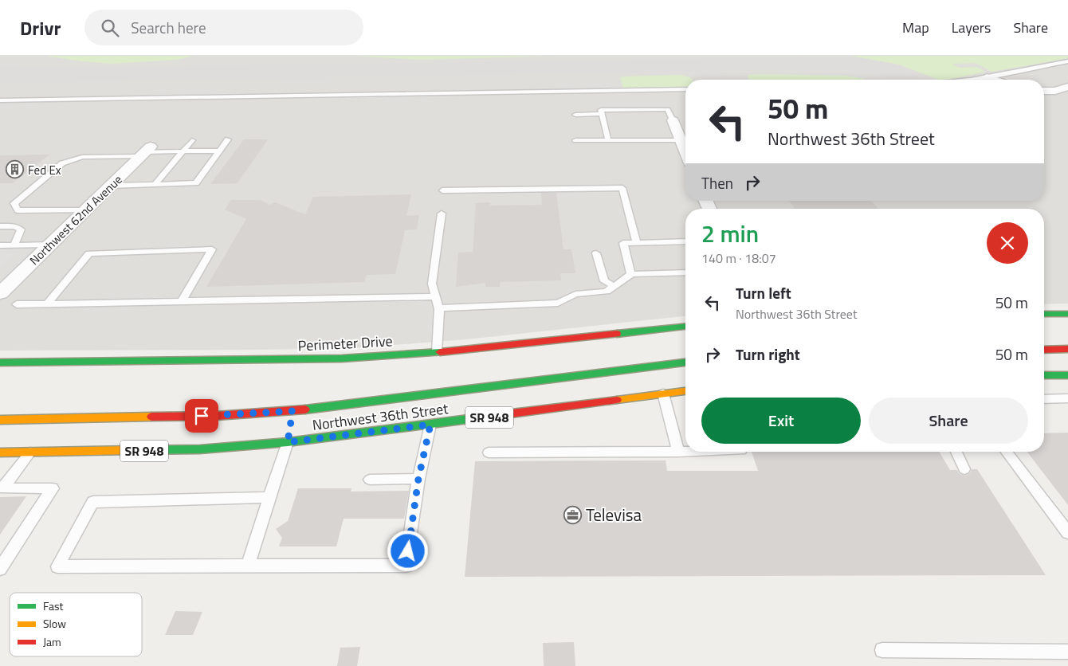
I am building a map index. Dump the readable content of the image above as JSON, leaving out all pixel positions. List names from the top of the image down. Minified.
{"streets":{"main road":["Perimeter Drive","Northwest 36th Street","SR 948"],"street":["Northwest 62nd Avenue"]},"places":{"building":["Fed Ex"],"office":["Televisa"]},"legend":["Fast","Slow","Jam"],"page":{"header":"Drivr","search":"Search here","nav":["Map","Layers","Share"],"turn":["50 m","Northwest 36th Street"],"then":"Then","heading":["2 min","140 m · 18:07"],"list":[{"name":"Turn left","note":"Northwest 36th Street","value":"50 m"},{"name":"Turn right","value":"50 m"}],"buttons":["Exit","Share"]}}
